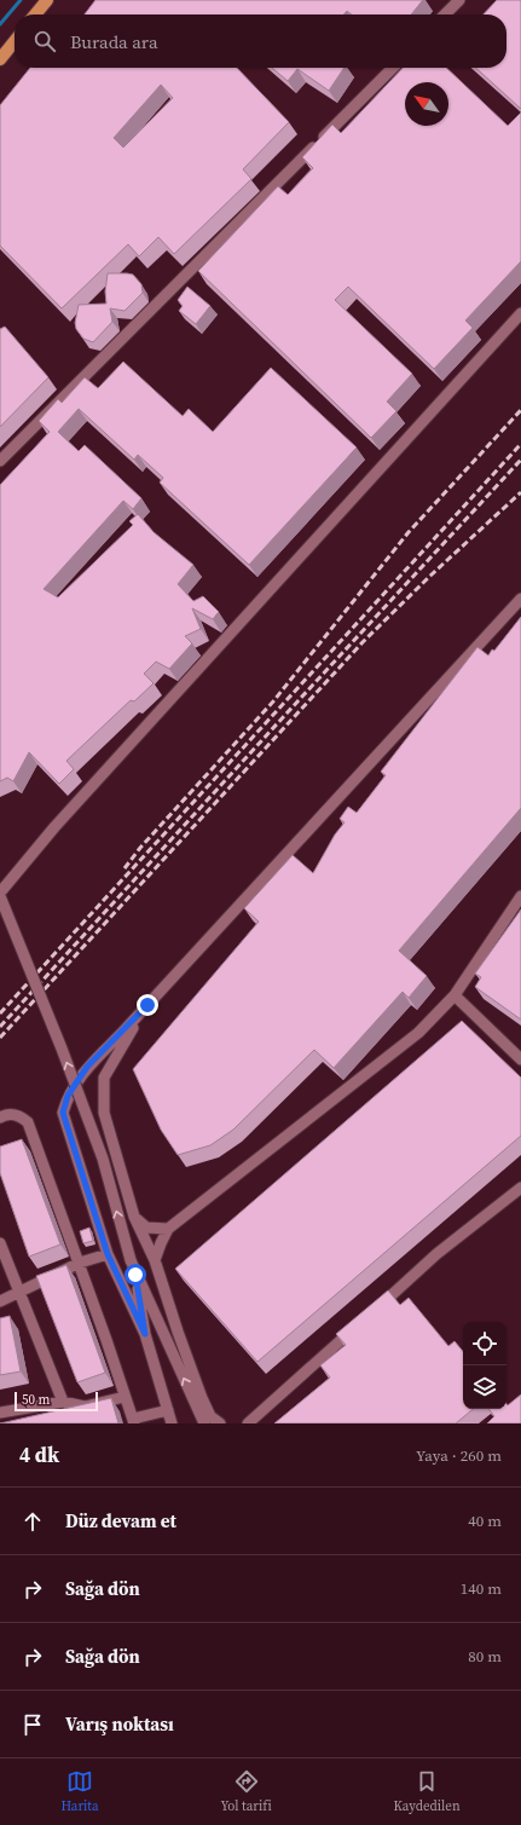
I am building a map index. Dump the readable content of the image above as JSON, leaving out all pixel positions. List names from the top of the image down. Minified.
{"scale_bar":"50 m","north":"top left","page":{"search":"Burada ara","scale":"50 m","heading":["4 dk","Yaya · 260 m"],"list":[["Düz devam et","40 m"],["Sağa dön","140 m"],["Sağa dön","80 m"],"Varış noktası"],"nav":["Harita","Yol tarifi","Kaydedilen"]}}
